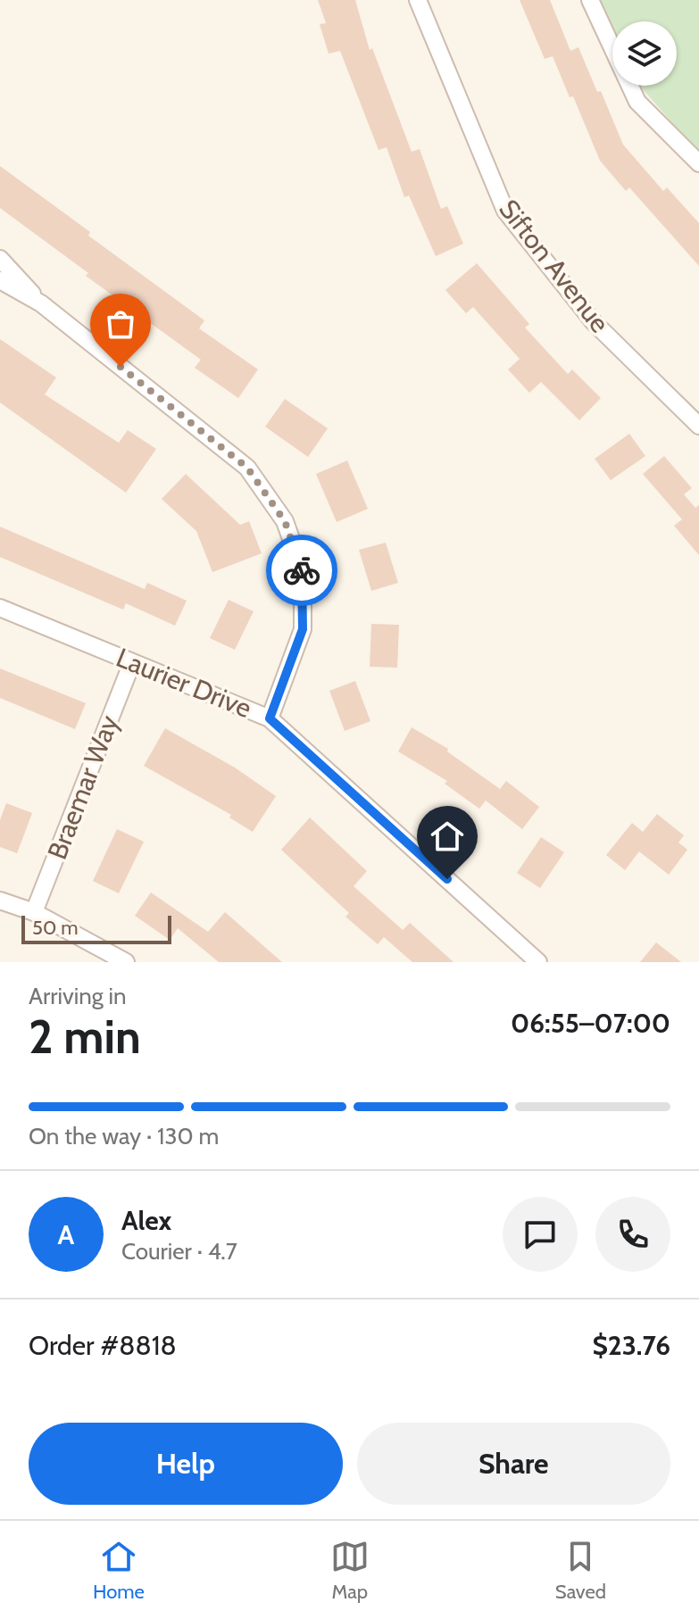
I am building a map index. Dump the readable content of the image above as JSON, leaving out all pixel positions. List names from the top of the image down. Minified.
{"streets":{"street":["Sifton Avenue","Laurier Drive","Braemar Way"]},"crossings":[["Laurier Drive","Braemar Way"]],"scale_bar":"50 m","page":{"scale":"50 m","heading":["2 min","Arriving in","06:55–07:00"],"panel":["Alex","Courier · 4.7","Order #8818","$23.76"],"bar":"On the way · 130 m","round":"A","buttons":["Help","Share"],"tabs":["Home","Map","Saved"]}}
